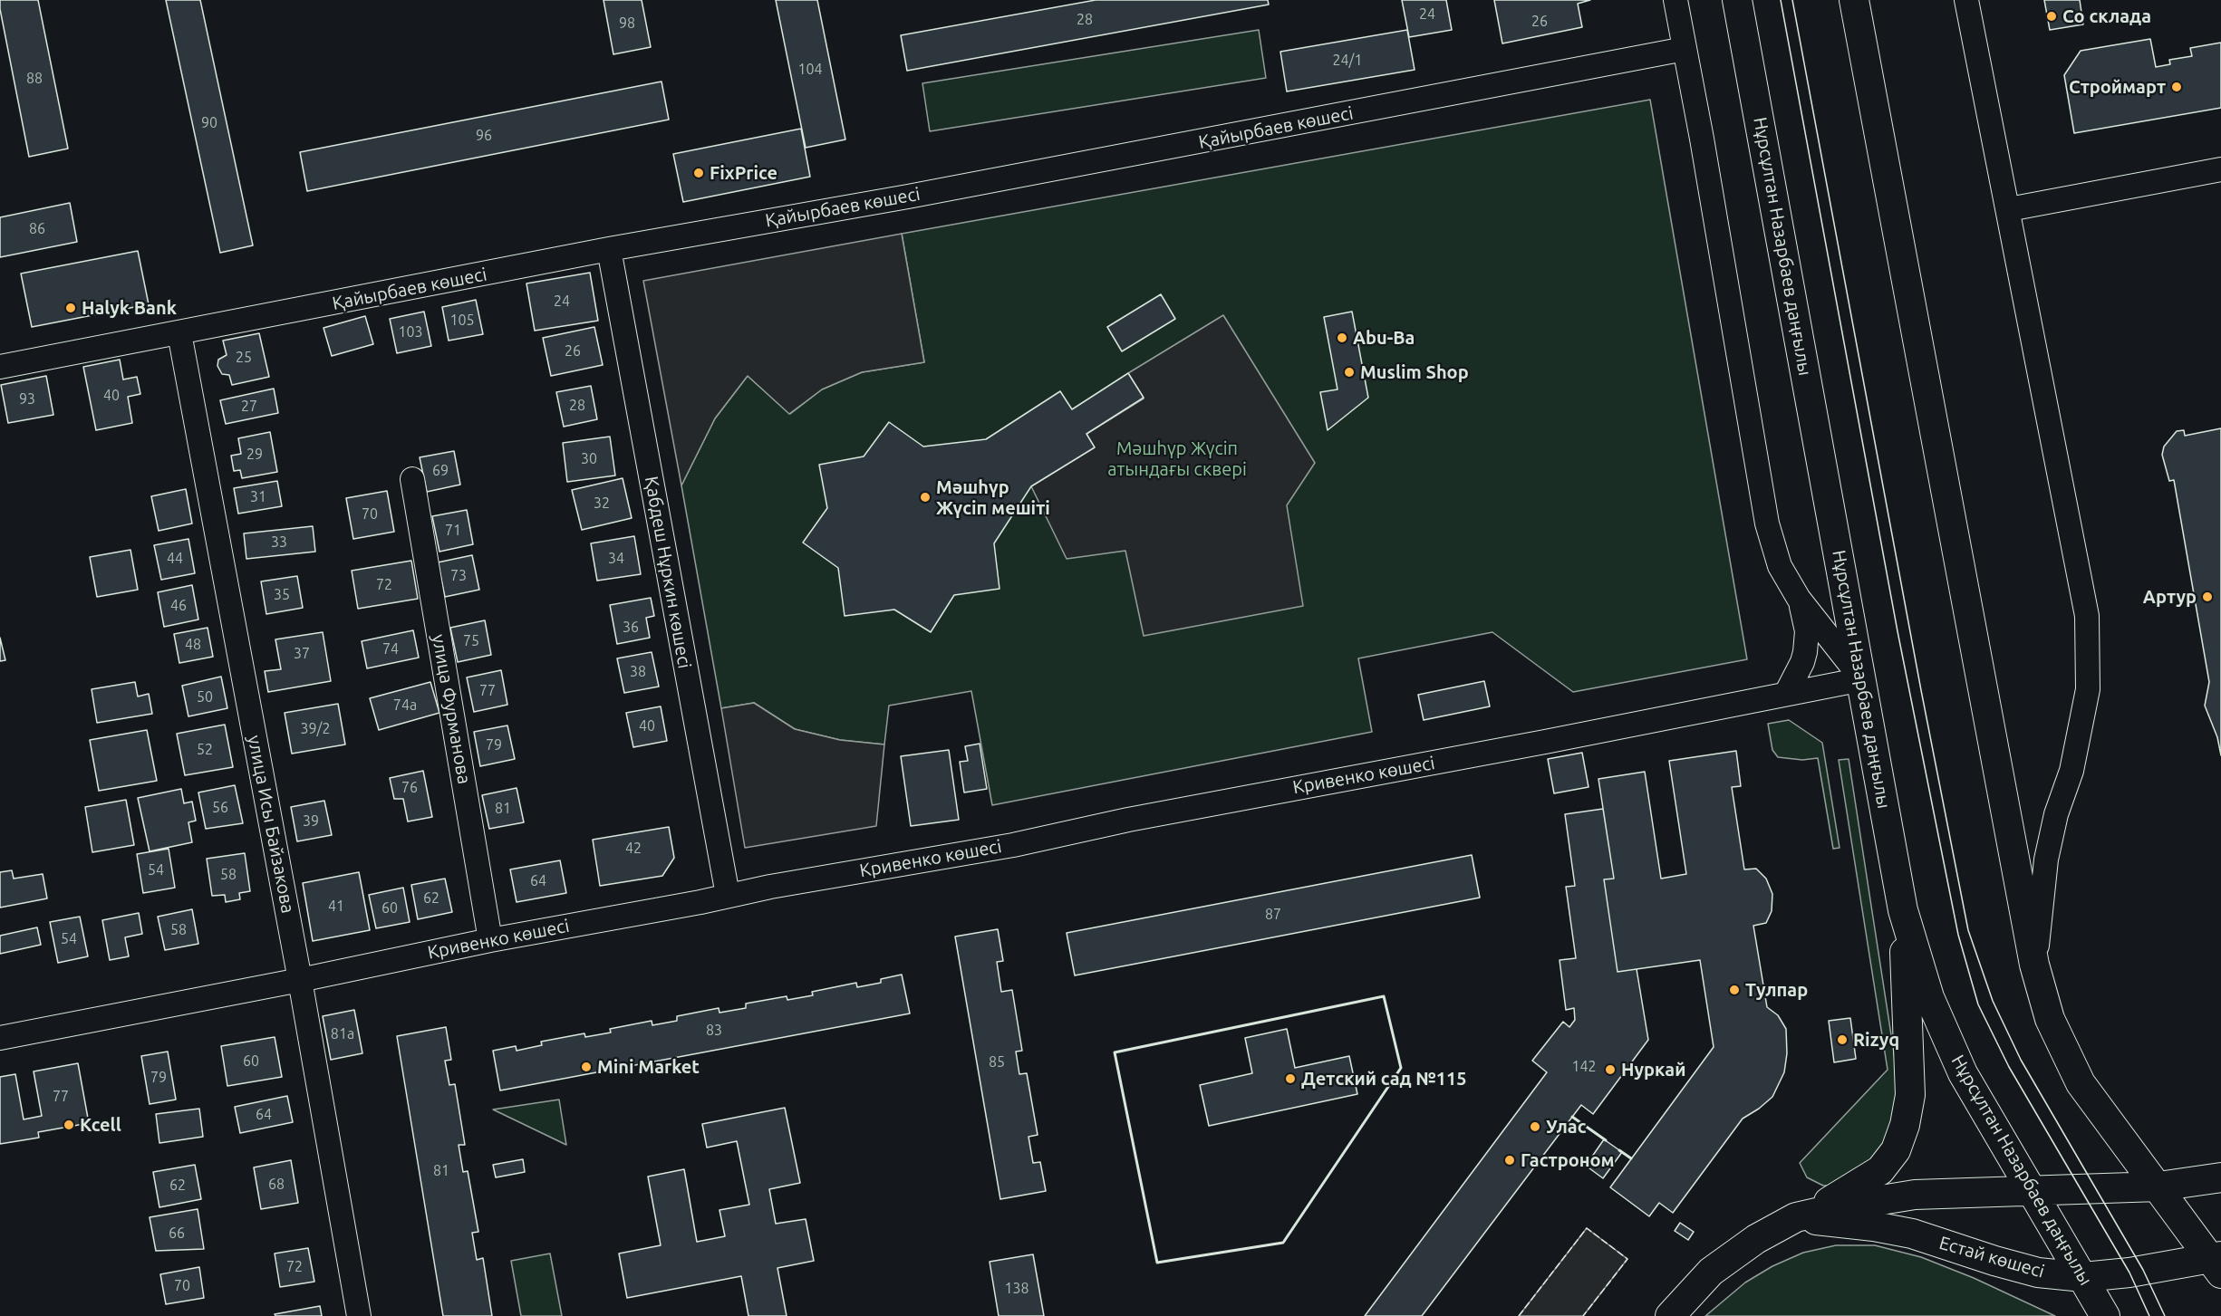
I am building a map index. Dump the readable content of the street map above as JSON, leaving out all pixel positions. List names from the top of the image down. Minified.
{"streets":{"main road":["Нұрсұлтан Назарбаев даңғылы","Естай көшесі"],"street":["Қайырбаев көшесі","Қабдеш Нұркин көшесі","улица Фурманова","Кривенко көшесі","улица Исы Байзакова"]},"crossings":[["Қайырбаев көшесі","Қабдеш Нұркин көшесі"],["Қайырбаев көшесі","улица Исы Байзакова"],["Нұрсұлтан Назарбаев даңғылы","Кривенко көшесі"],["Нұрсұлтан Назарбаев даңғылы","Естай көшесі"],["Қабдеш Нұркин көшесі","Кривенко көшесі"],["улица Фурманова","Кривенко көшесі"],["Кривенко көшесі","улица Исы Байзакова"]],"parks":["Мәшһүр Жүсіп атындағы сквері"],"places":["Со склада","Строймарт","FixPrice","Halyk Bank","Abu-Ba","Muslim Shop","Мәшһүр Жүсіп мешіті","Артур","Тулпар","Rizyq","Mini Market","Нуркай","Детский сад №115","Kcell","Улас","Гастроном"],"house_numbers":["24","28","26","98","24/1","104","88","90","96","86","24","105","103","26","25","40","93","28","27","29","30","69","31","32","70","71","33","44","34","73","72","35","46","36","75","48","74","37","38","77","50","74а","40","39/2","79","52","76","56","81","39","42","54","58","64","62","41","60","87","58","54","83","81а","60","85","142","79","77","64","81","68","62","66","72","70","138"]}
